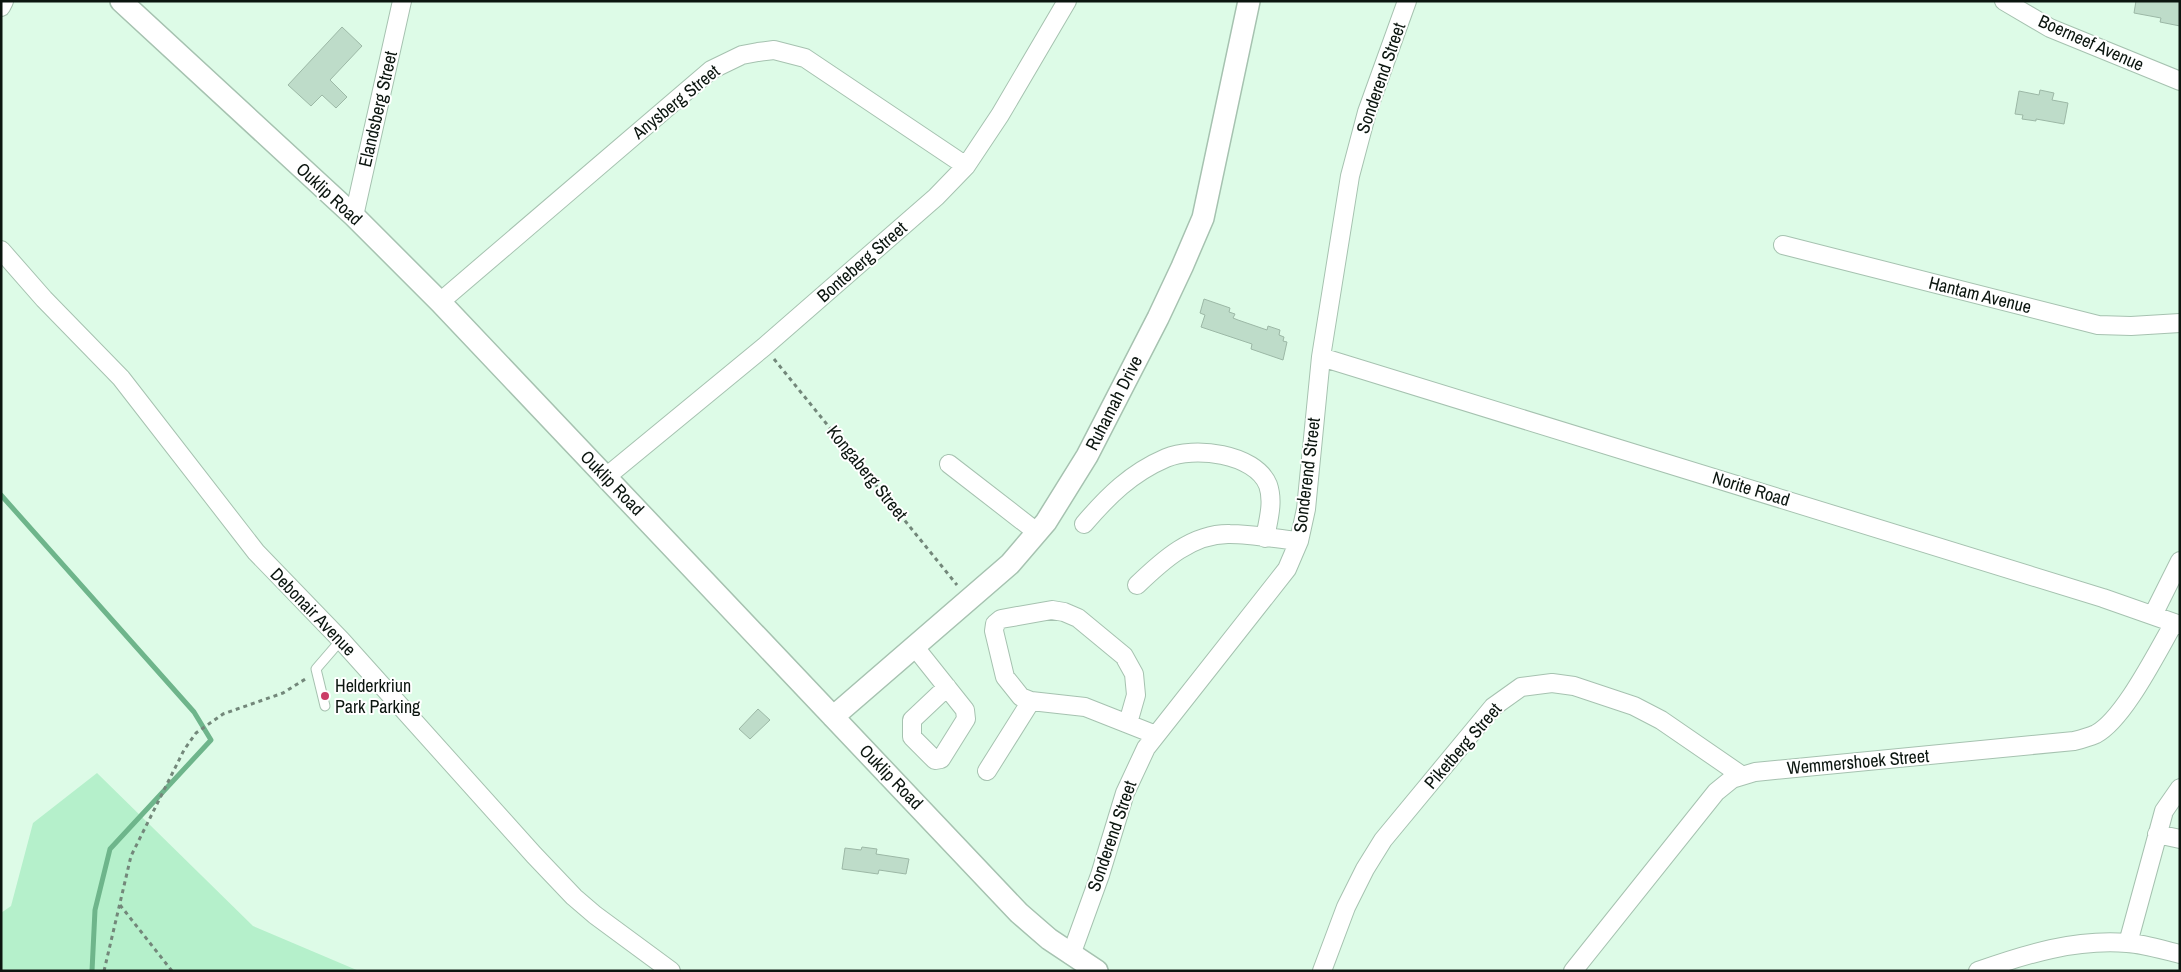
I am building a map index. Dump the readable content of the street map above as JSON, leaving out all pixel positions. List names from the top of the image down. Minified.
{"streets":{"street":["Boerneef Avenue","Sonderend Street","Anysberg Street","Elandsberg Street","Ouklip Road","Bonteberg Street","Hantam Avenue","Ruhamah Drive","Norite Road","Debonair Avenue","Piketberg Street","Wemmershoek Street"],"path":["Kongaberg Street"]},"crossings":[["Sonderend Street","Ouklip Road"],["Sonderend Street","Norite Road"],["Anysberg Street","Ouklip Road"],["Anysberg Street","Bonteberg Street"],["Elandsberg Street","Ouklip Road"],["Ouklip Road","Bonteberg Street"],["Ouklip Road","Ruhamah Drive"],["Bonteberg Street","Kongaberg Street"],["Ruhamah Drive","Kongaberg Street"],["Norite Road","Wemmershoek Street"],["Piketberg Street","Wemmershoek Street"]],"places":["Helderkriun Park Parking"]}
